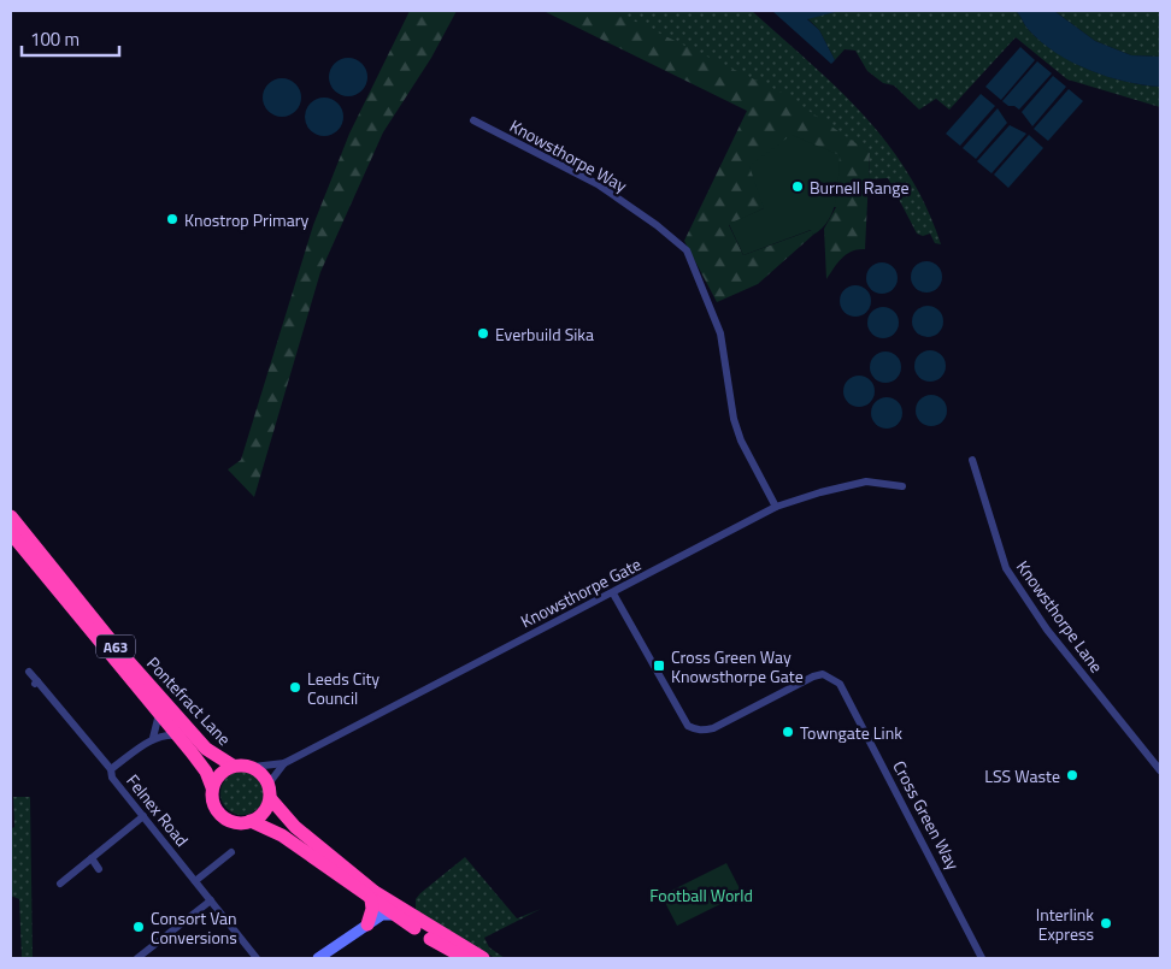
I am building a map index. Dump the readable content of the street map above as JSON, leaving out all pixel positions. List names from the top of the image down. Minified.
{"streets":{"highway":["A63","Pontefract Lane"],"street":["Knowsthorpe Way","Knowsthorpe Gate","Knowsthorpe Lane","Felnex Road","Cross Green Way"]},"crossings":[["Knowsthorpe Way","Knowsthorpe Gate"],["Knowsthorpe Gate","A63"],["Knowsthorpe Gate","Pontefract Lane"],["Knowsthorpe Gate","Cross Green Way"],["A63","Pontefract Lane"]],"parks":["Football World"],"places":{"other":["Burnell Range","Knostrop Primary","Everbuild Sika","Leeds City Council","Towngate Link","LSS Waste","Interlink Express","Consort Van Conversions"],"transit":["Cross Green Way Knowsthorpe Gate"]},"scale_bar":"100 m"}
